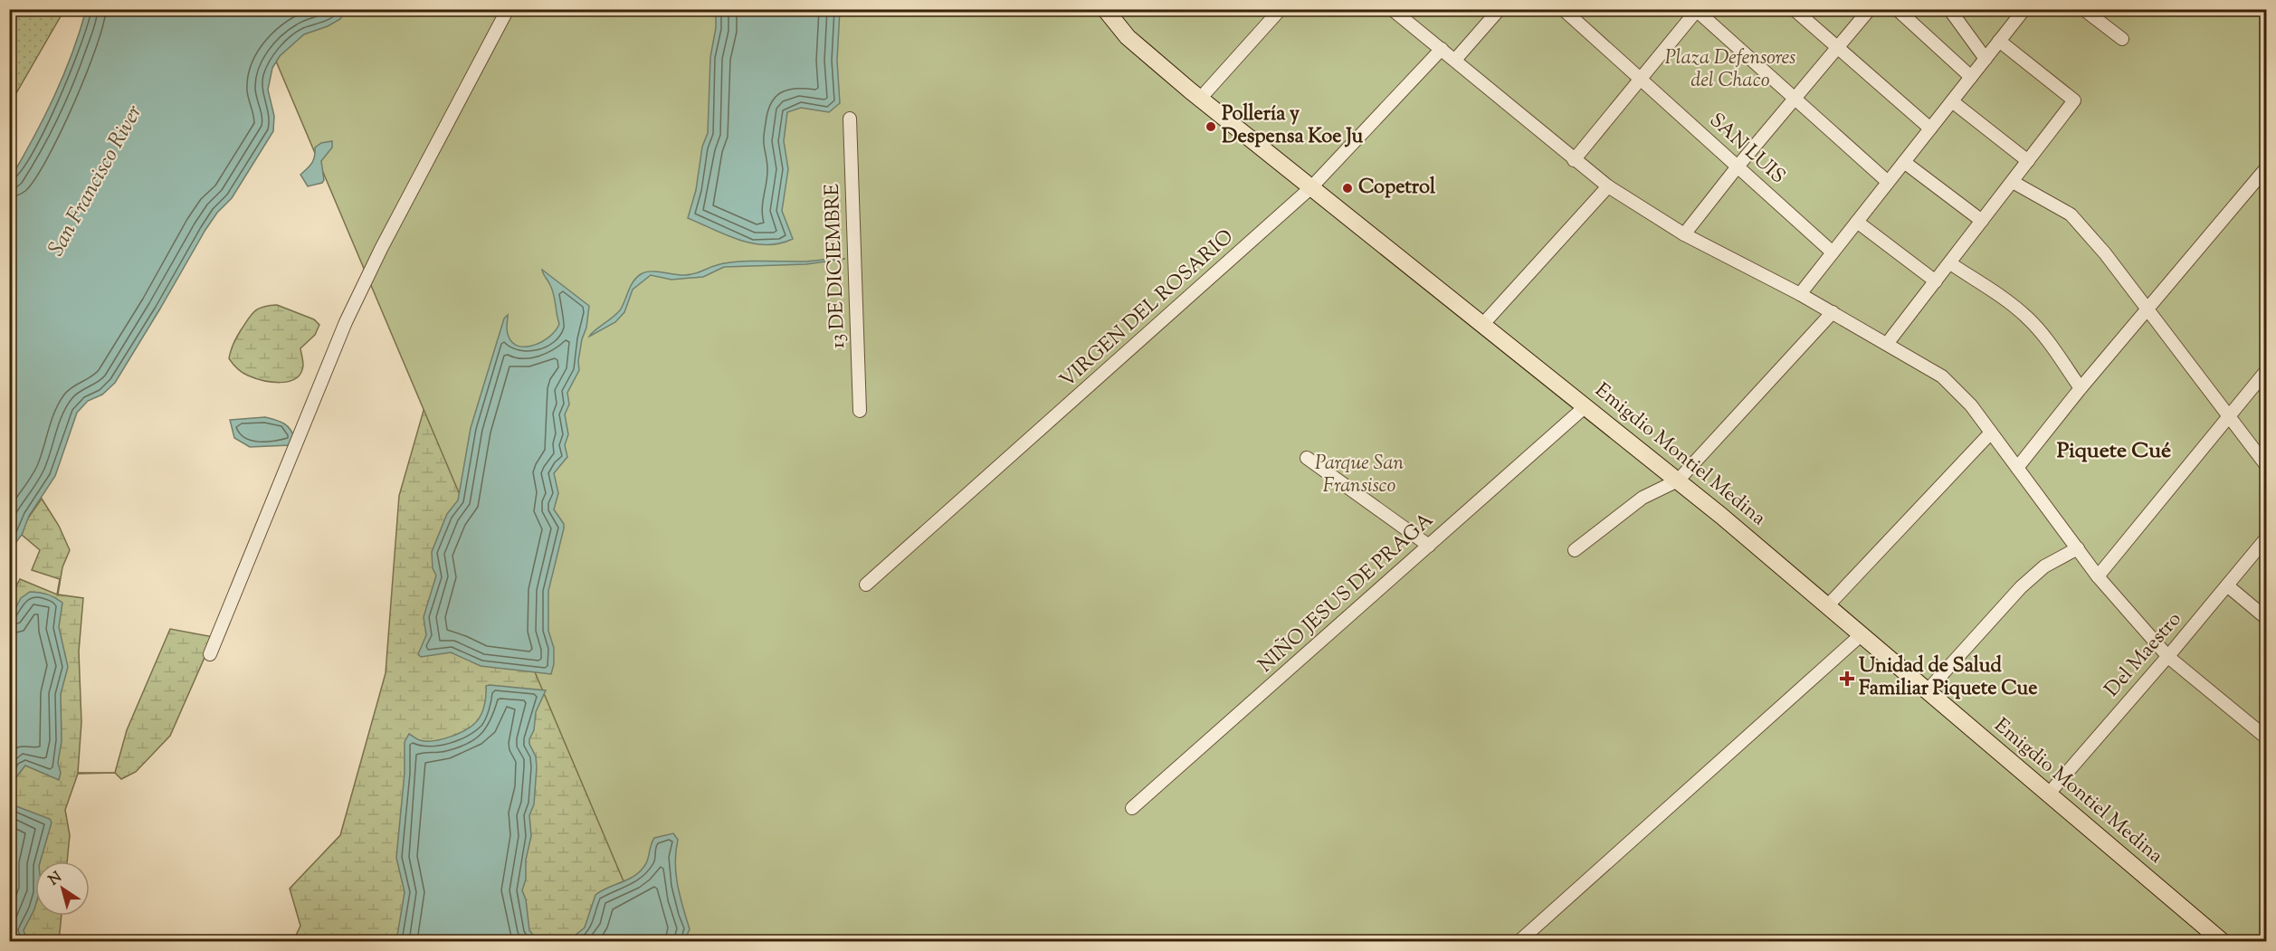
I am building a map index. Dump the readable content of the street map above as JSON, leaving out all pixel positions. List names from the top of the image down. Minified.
{"streets":{"main road":["Emigdio Montiel Medina"],"street":["SAN LUIS","13 DE DICIEMBRE","VIRGEN DEL ROSARIO","NIÑO JESUS DE PRAGA","Del Maestro"]},"crossings":[["VIRGEN DEL ROSARIO","Emigdio Montiel Medina"],["Emigdio Montiel Medina","NIÑO JESUS DE PRAGA"],["Emigdio Montiel Medina","Del Maestro"]],"districts":["Piquete Cué"],"water":["San Francisco River"],"parks":["Plaza Defensores del Chaco","Parque San Fransisco"],"places":{"other":["Pollería y Despensa Koe Ju","Copetrol"],"health":["Unidad de Salud Familiar Piquete Cue"]},"north":"top left"}
